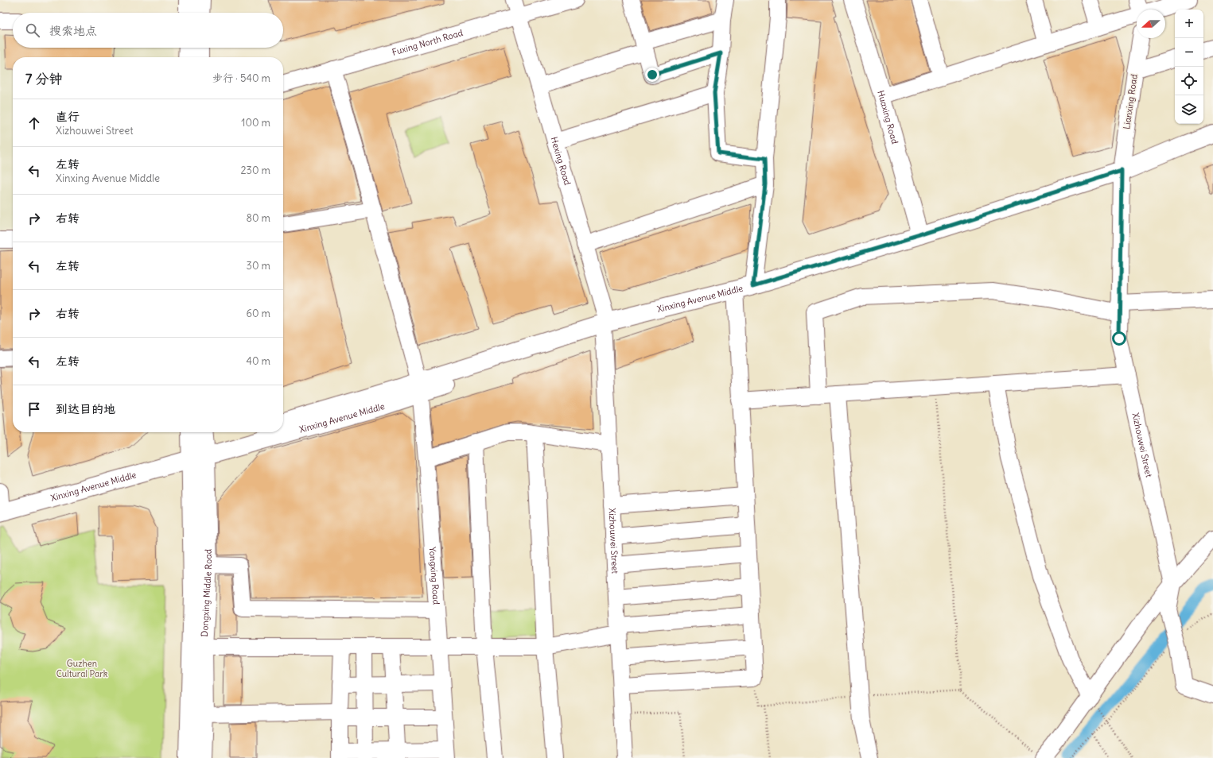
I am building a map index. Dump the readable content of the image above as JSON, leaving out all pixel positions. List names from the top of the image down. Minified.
{"streets":{"main road":["Huaxing Road","Xinxing Avenue Middle","Dongxing Middle Road"],"street":["Fuxing North Road","Lianxing Road","Hexing Road","Xizhouwei Street","Yongxing Road"]},"crossings":[["Fuxing North Road","Hexing Road"],["Fuxing North Road","Yongxing Road"],["Lianxing Road","Xinxing Avenue Middle"],["Lianxing Road","Xizhouwei Street"],["Huaxing Road","Xinxing Avenue Middle"],["Hexing Road","Xinxing Avenue Middle"],["Hexing Road","Xizhouwei Street"],["Xinxing Avenue Middle","Xizhouwei Street"],["Xinxing Avenue Middle","Yongxing Road"],["Xinxing Avenue Middle","Dongxing Middle Road"]],"parks":["Guzhen Cultural Park"],"north":"left","page":{"map_buttons":["+","−"],"search":"搜索地点","heading":["7 分钟","步行 · 540 m"],"list":[["直行","Xizhouwei Street","100 m"],["左转","Xinxing Avenue Middle","230 m"],["右转","80 m"],["左转","30 m"],["右转","60 m"],["左转","40 m"],"到达目的地"]}}
